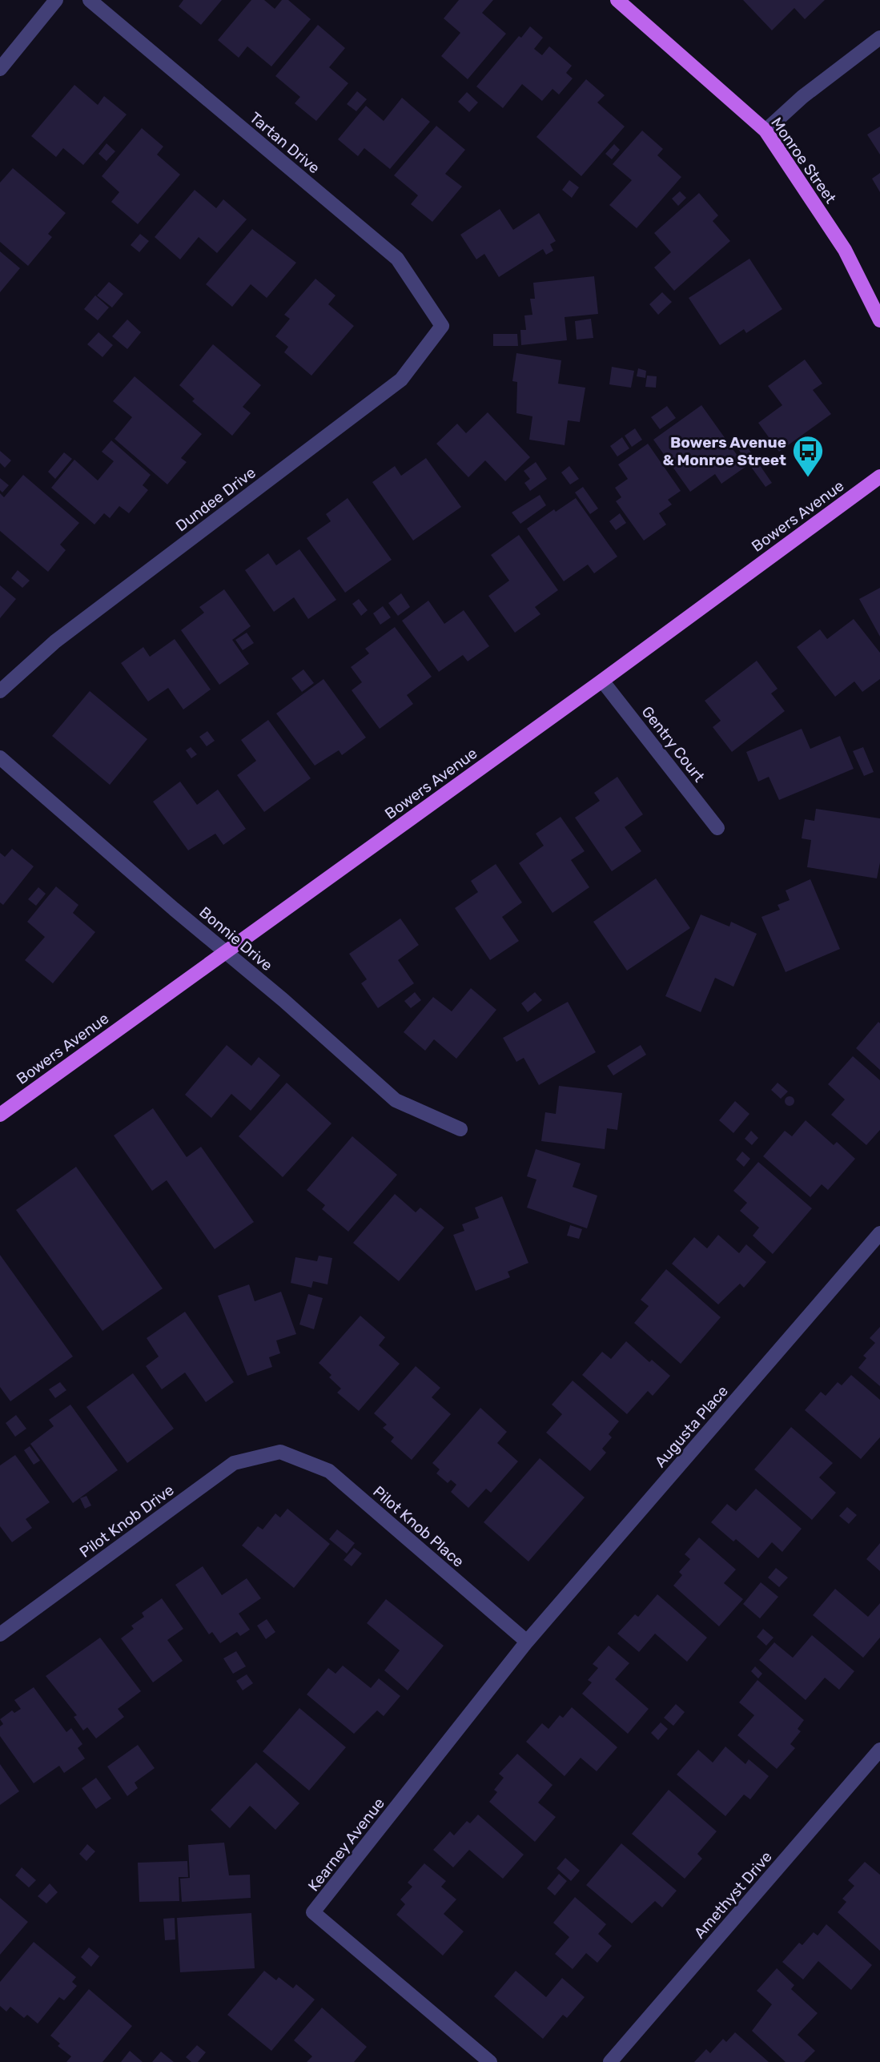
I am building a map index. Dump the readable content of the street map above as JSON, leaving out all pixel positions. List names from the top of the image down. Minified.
{"streets":{"main road":["Monroe Street","Bowers Avenue"],"street":["Tartan Drive","Dundee Drive","Gentry Court","Bonnie Drive","Augusta Place","Pilot Knob Drive","Pilot Knob Place","Kearney Avenue","Amethyst Drive"]},"crossings":[["Tartan Drive","Dundee Drive"],["Bowers Avenue","Gentry Court"],["Bowers Avenue","Bonnie Drive"],["Augusta Place","Pilot Knob Place"],["Augusta Place","Kearney Avenue"],["Pilot Knob Drive","Pilot Knob Place"],["Pilot Knob Place","Kearney Avenue"]],"places":{"bus stop":["Bowers Avenue & Monroe Street"]}}
